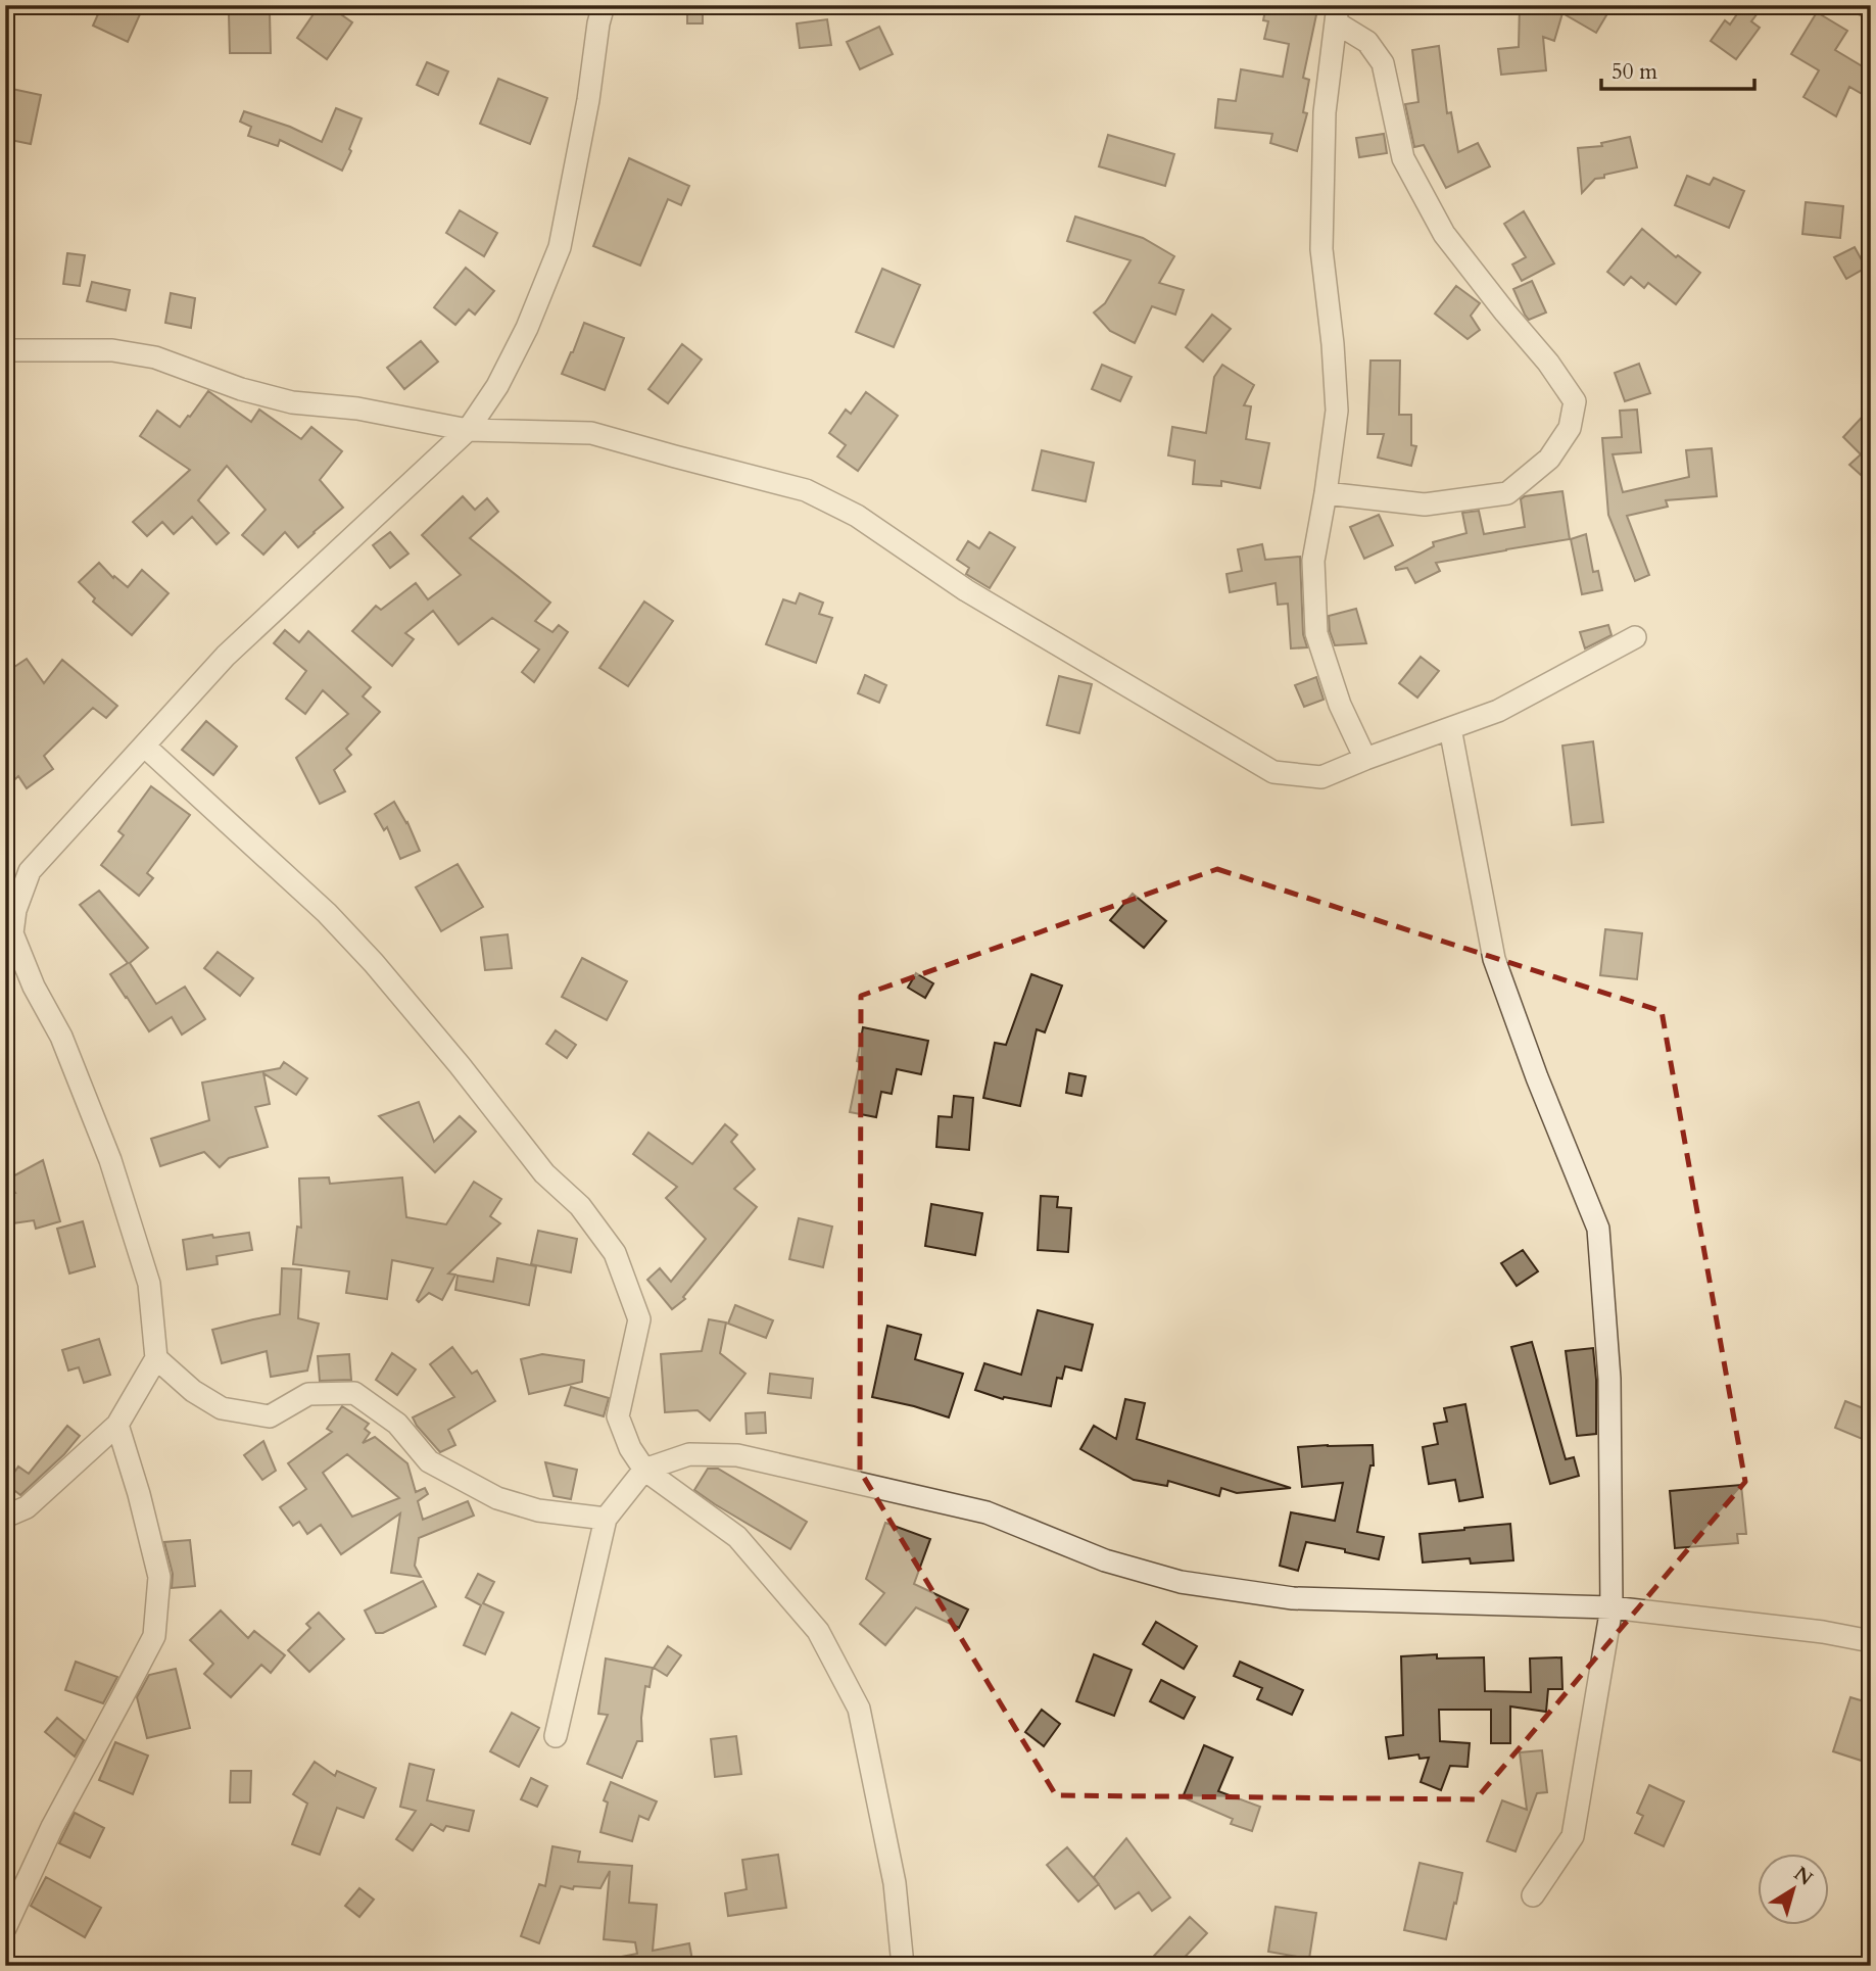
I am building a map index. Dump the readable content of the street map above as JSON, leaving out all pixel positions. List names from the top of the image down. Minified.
{"scale_bar":"50 m","north":"top right"}
